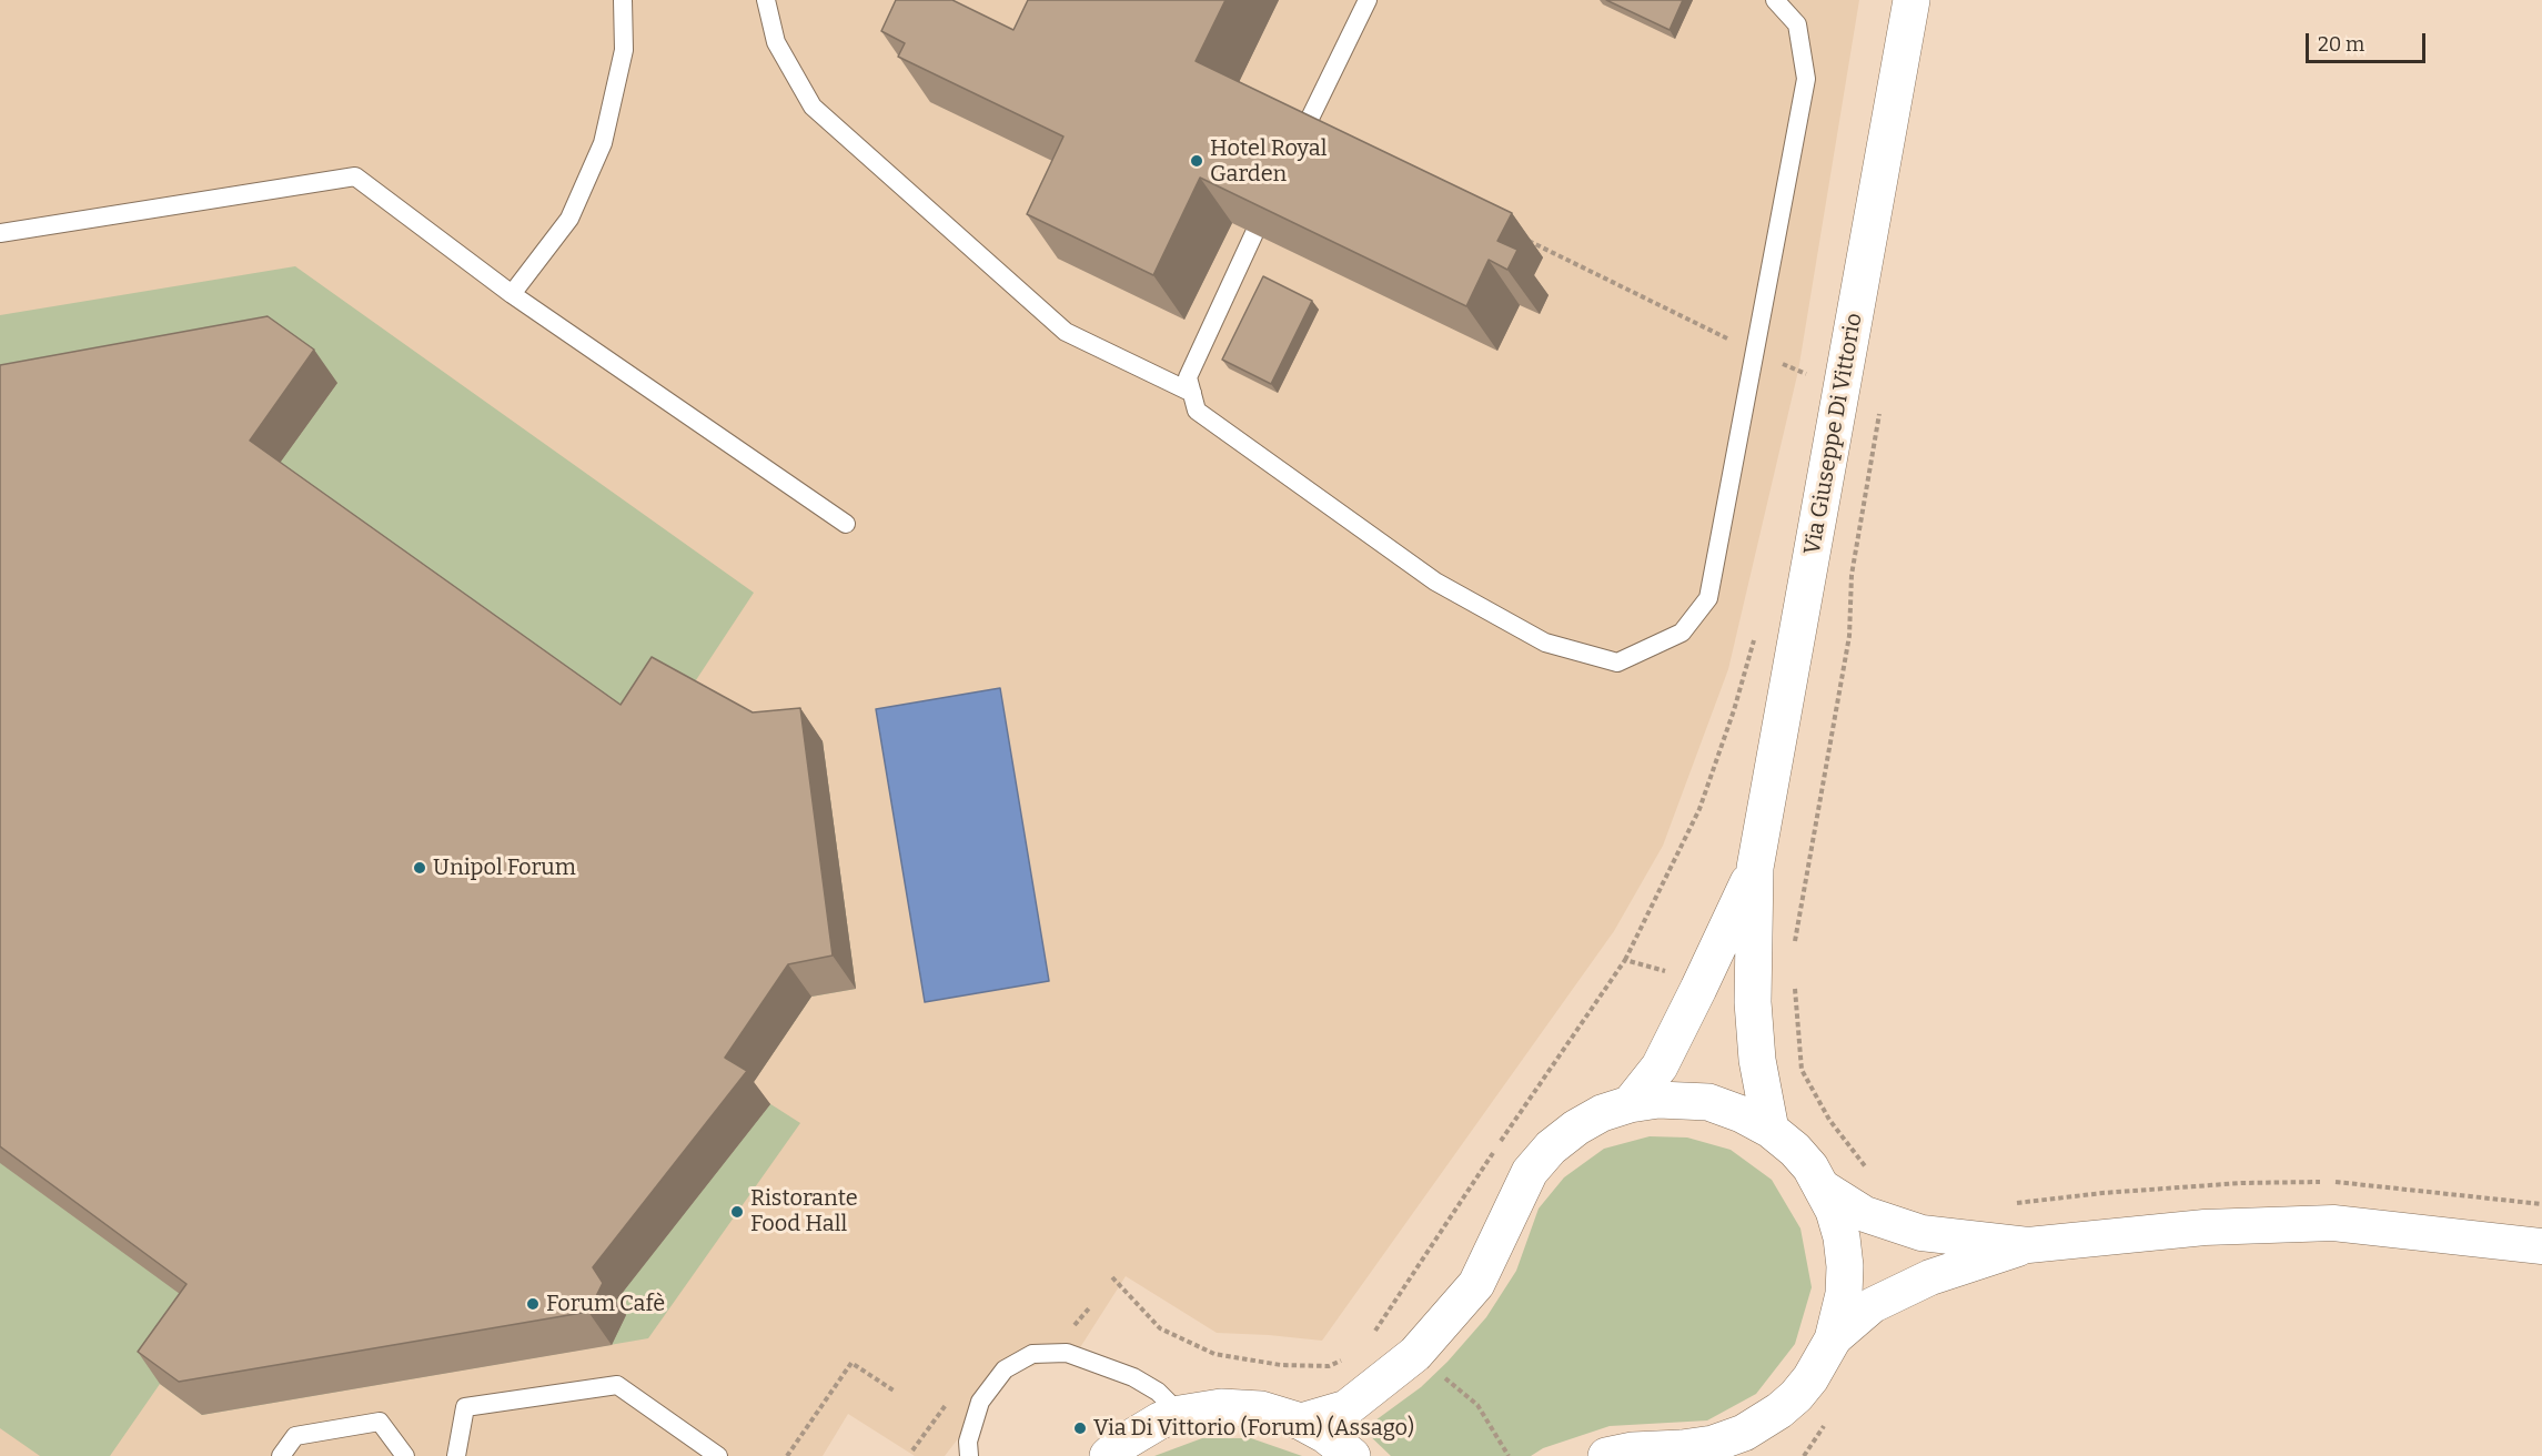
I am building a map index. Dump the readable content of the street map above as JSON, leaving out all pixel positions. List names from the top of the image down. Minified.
{"streets":{"main road":["Via Giuseppe Di Vittorio"]},"places":["Hotel Royal Garden","Unipol Forum","Ristorante Food Hall","Forum Cafè","Via Di Vittorio (Forum) (Assago)"],"scale_bar":"20 m"}
